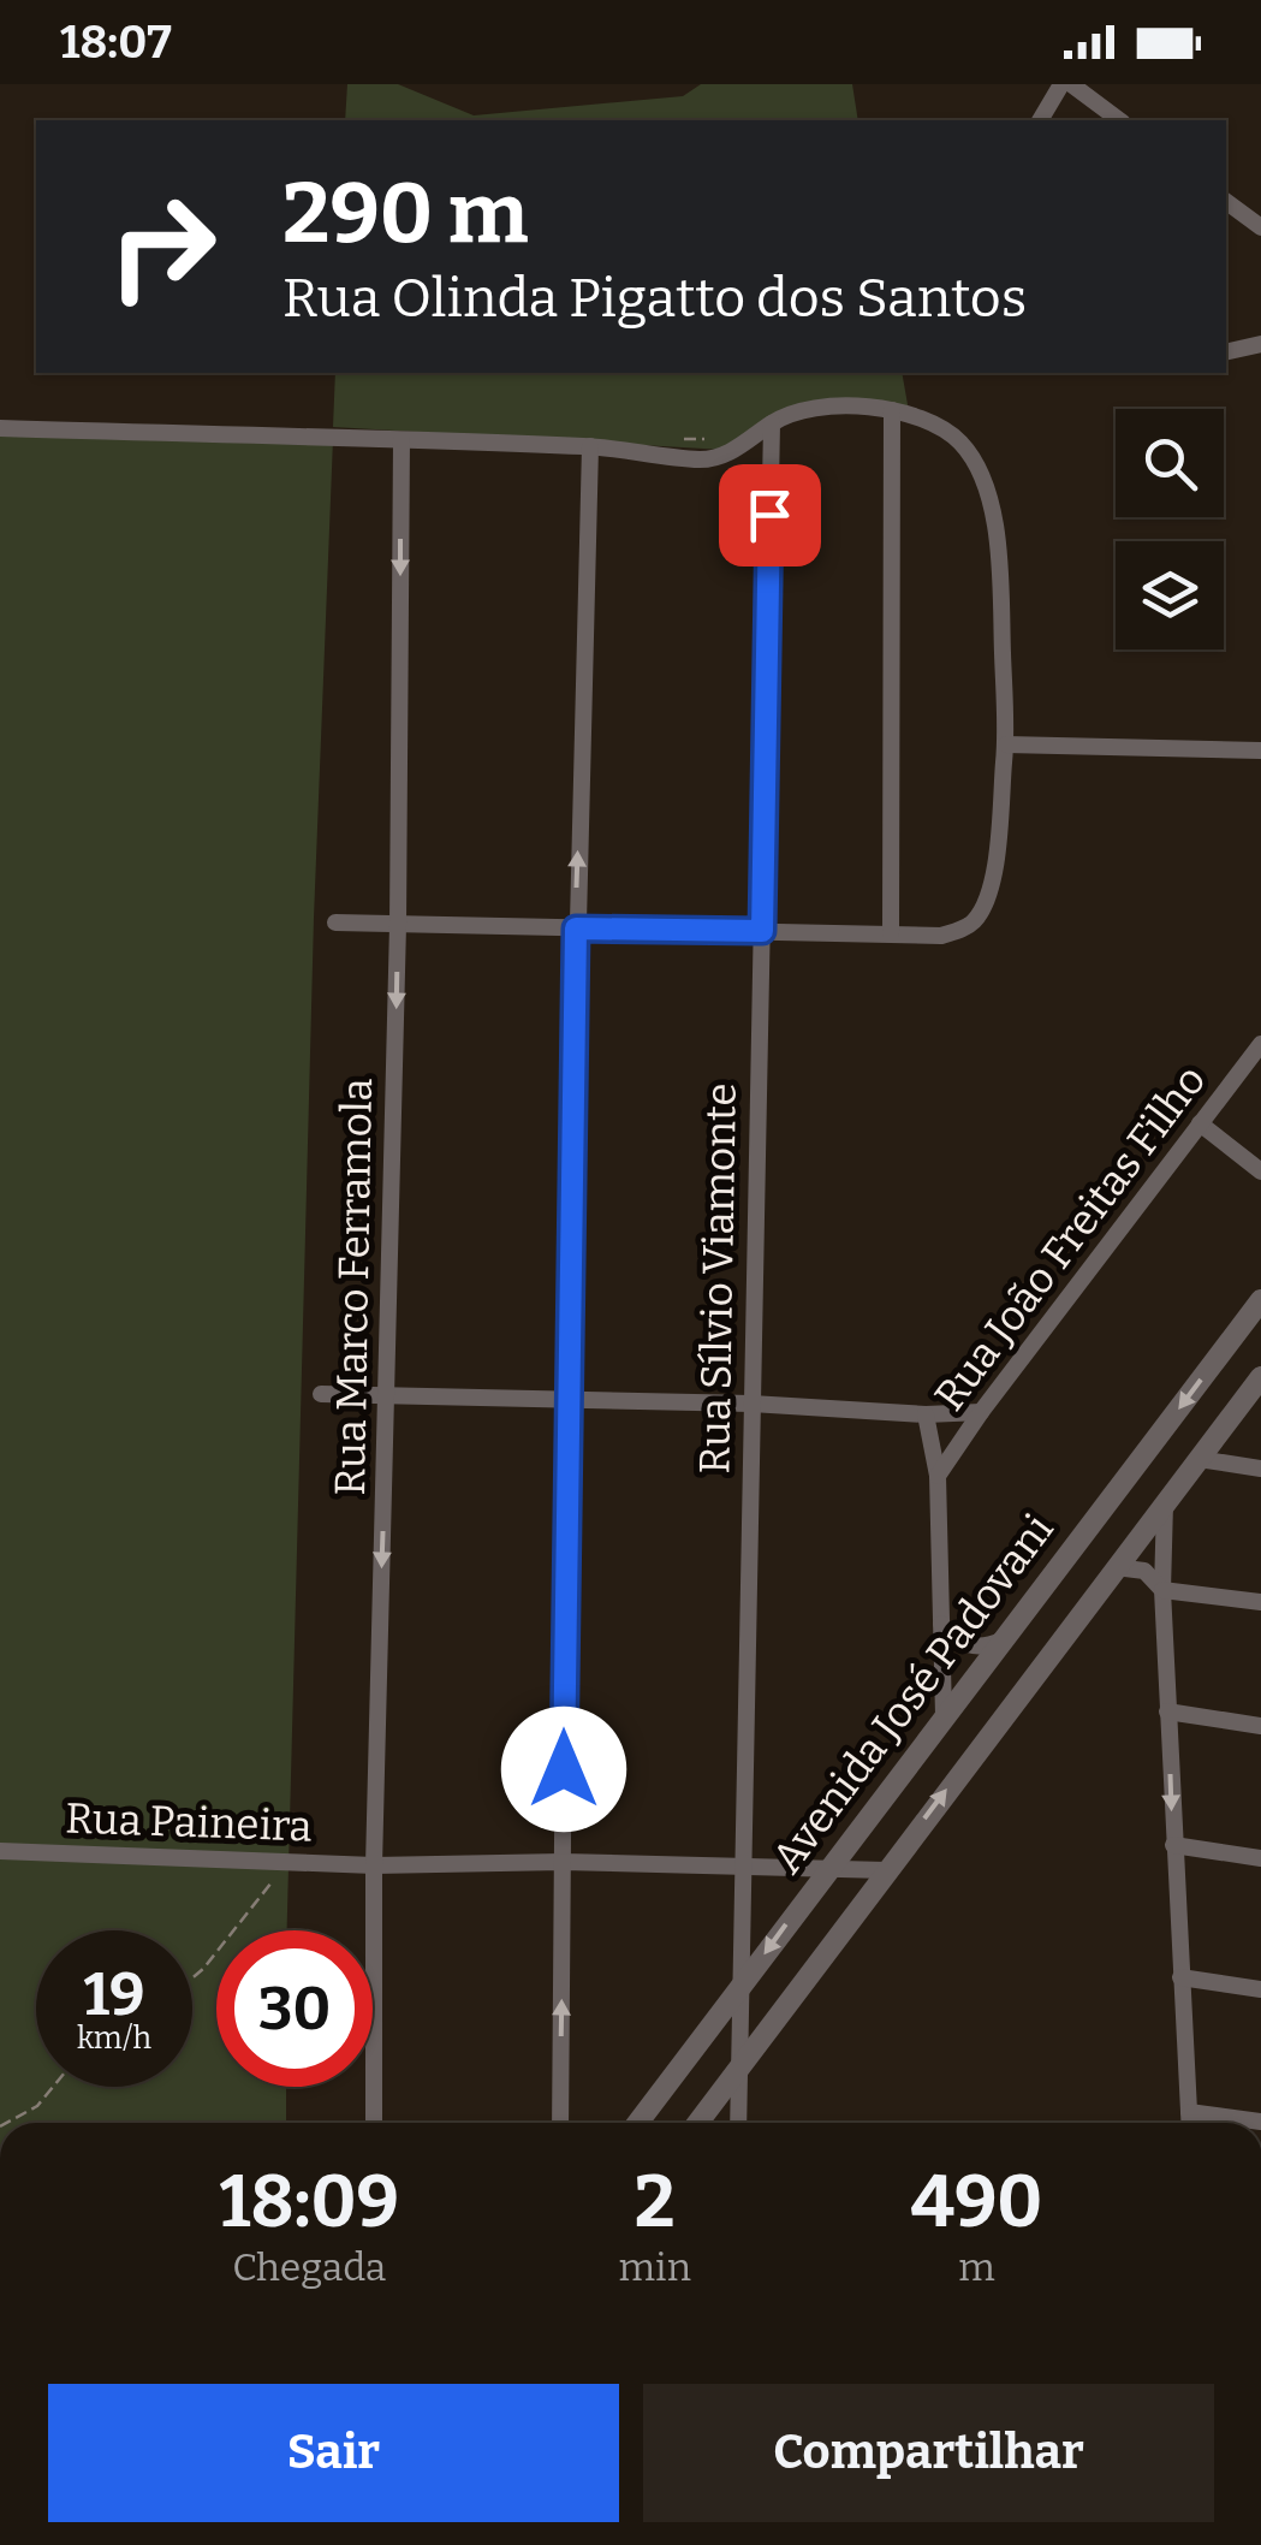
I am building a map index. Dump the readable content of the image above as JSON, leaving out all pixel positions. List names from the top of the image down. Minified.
{"streets":{"street":["Rua João Freitas Filho","Rua Sílvio Viamonte","Rua Marco Ferramola","Avenida José Padovani","Rua Paineira"]},"crossings":[["Rua Sílvio Viamonte","Avenida José Padovani"],["Rua Sílvio Viamonte","Rua Paineira"],["Rua Marco Ferramola","Rua Paineira"],["Avenida José Padovani","Rua Paineira"]],"one_way":["Rua Marco Ferramola"],"page":{"status":"18:07","turn":["290 m","Rua Olinda Pigatto dos Santos"],"speed":"19 km/h","limit":"30","eta":["18:09","Chegada","2","min","490","m"],"buttons":["Sair","Compartilhar"]}}
